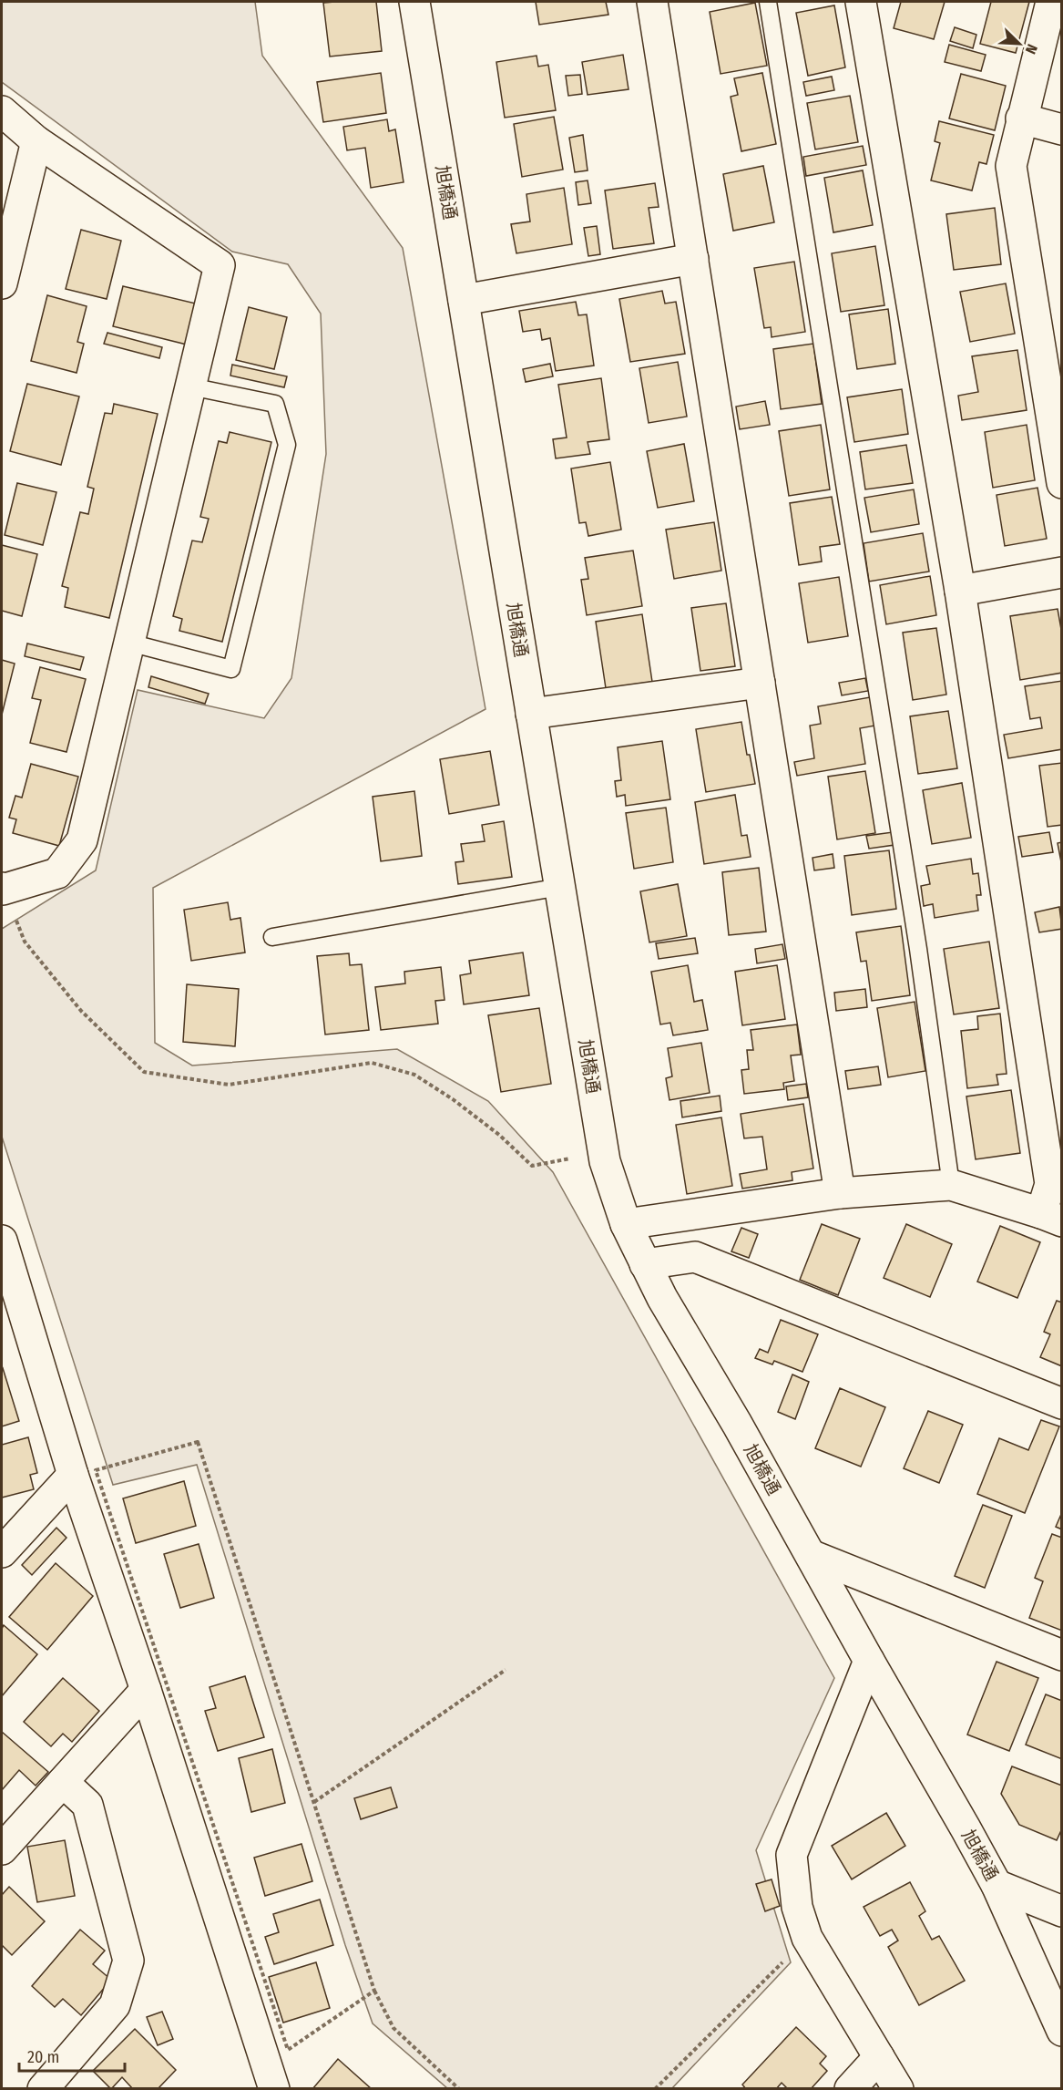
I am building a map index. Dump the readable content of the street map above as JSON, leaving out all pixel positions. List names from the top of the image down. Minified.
{"streets":{"street":["旭橋通"]},"scale_bar":"20 m","north":"bottom right"}
